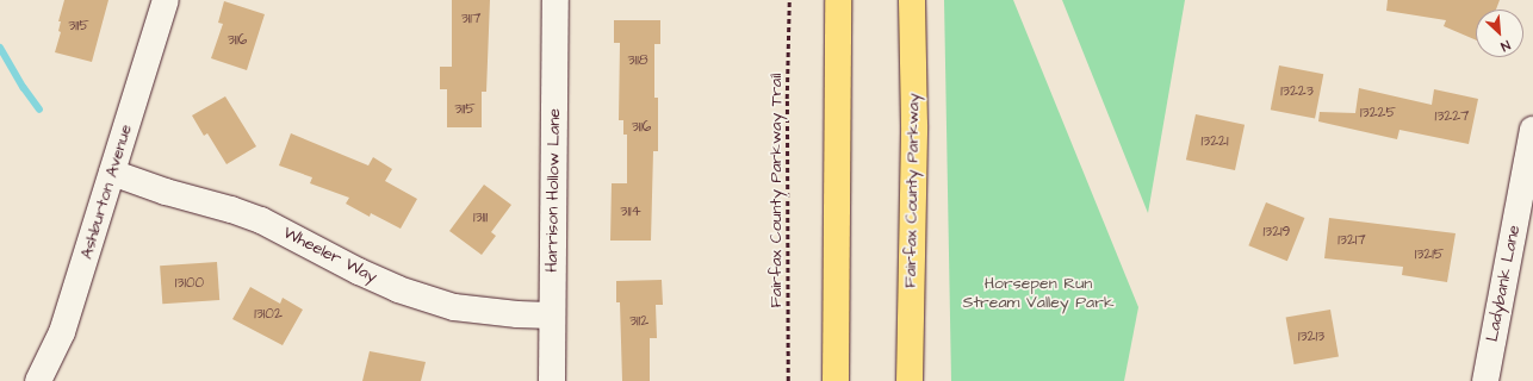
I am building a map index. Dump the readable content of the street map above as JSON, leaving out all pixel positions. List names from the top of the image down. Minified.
{"streets":{"highway":["Fairfax County Parkway"],"street":["Harrison Hollow Lane","Ashburton Avenue","Wheeler Way","Ladybank Lane"],"path":["Fairfax County Parkway Trail"]},"crossings":[["Harrison Hollow Lane","Wheeler Way"],["Ashburton Avenue","Wheeler Way"]],"parks":["Horsepen Run Stream Valley Park"],"house_numbers":["3117","3115","3116","3118","13223","3115","13225","13227","3116","13221","3114","13111","13219","13217","13215","13100","13102","3112","13213"],"north":"bottom right"}
